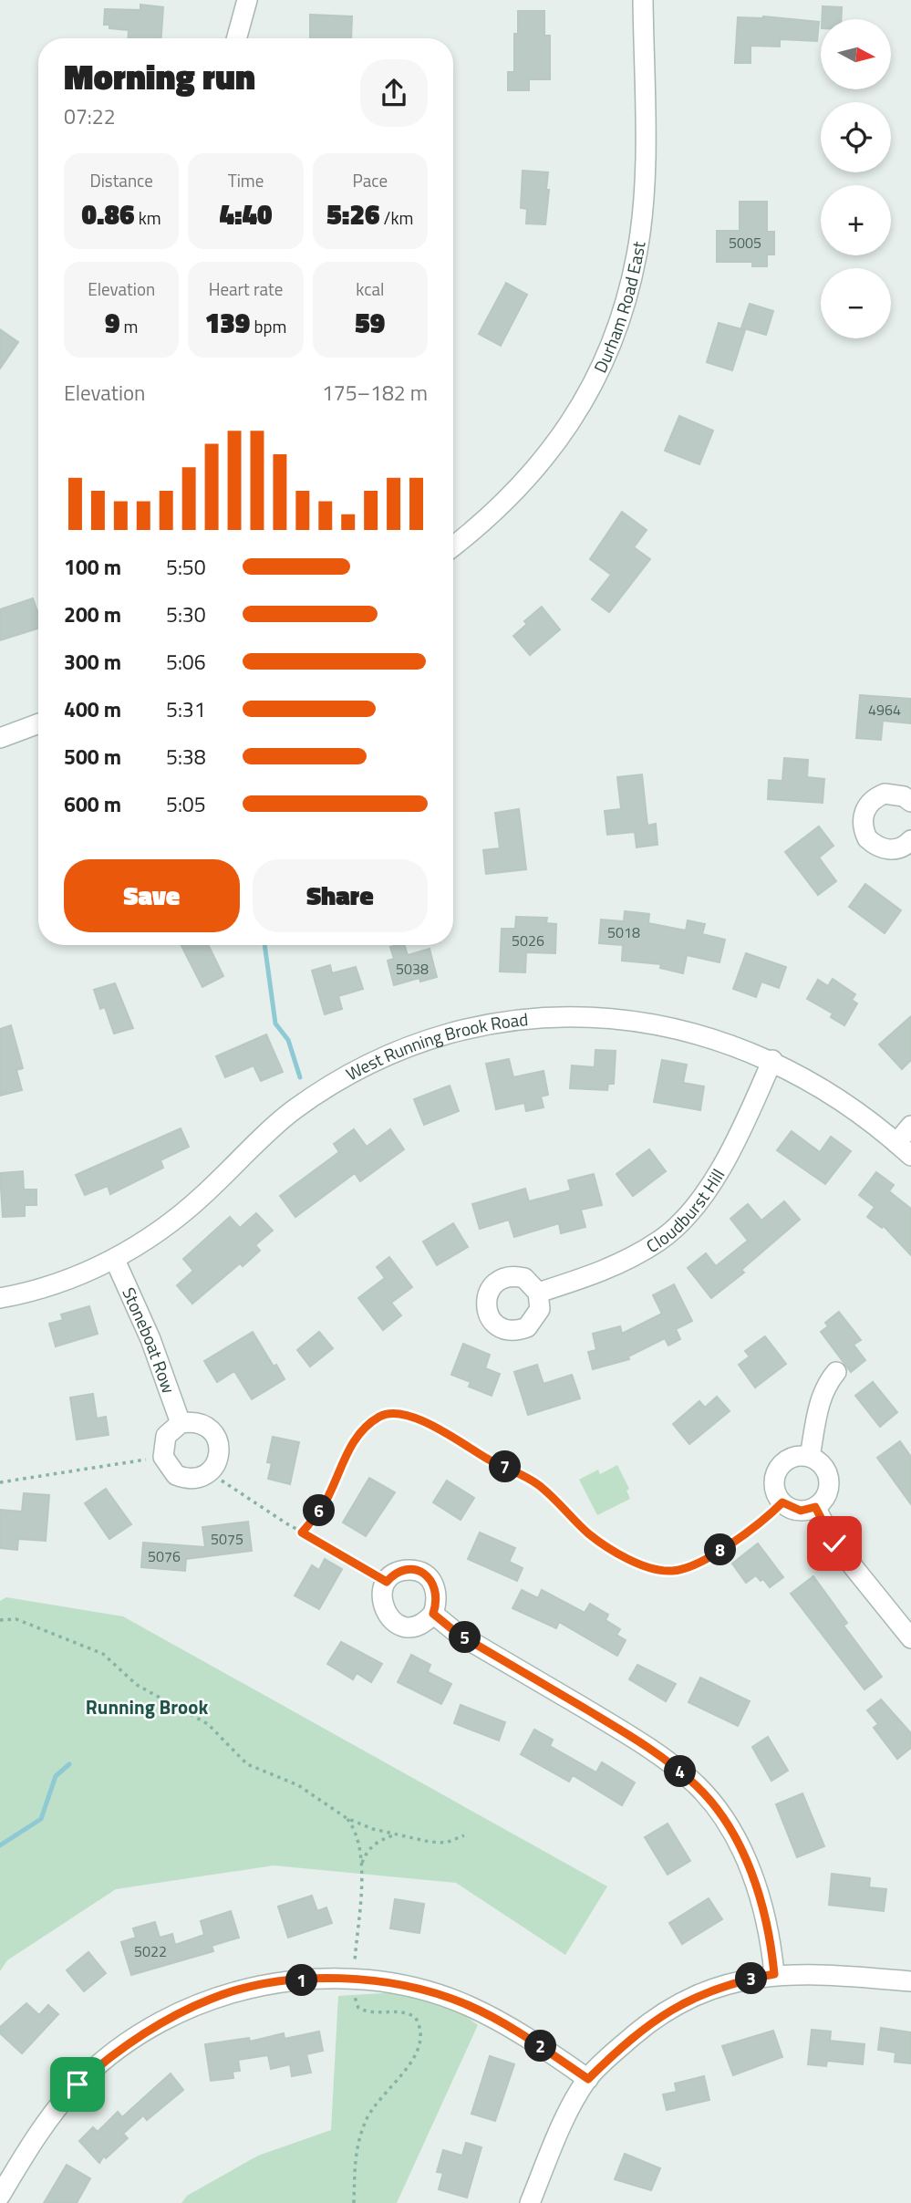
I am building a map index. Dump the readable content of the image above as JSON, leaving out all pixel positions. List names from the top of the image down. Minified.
{"streets":{"street":["Durham Road East","West Running Brook Road","Cloudburst Hill","Stoneboat Row"]},"crossings":[["West Running Brook Road","Cloudburst Hill"],["West Running Brook Road","Stoneboat Row"]],"districts":["Running Brook"],"house_numbers":["5005","4964","5018","5026","5038","5075","5076","5022"],"north":"right","page":{"map_buttons":["+","−"],"heading":["Morning run","07:22"],"stats":[["Distance","0.86 km"],["Time","4:40"],["Pace","5:26 /km"],["Elevation","9 m"],["Heart rate","139 bpm"],["kcal","59"]],"chart":["Elevation","175–182 m"],"list":[{"name":"100 m","note":"5:50"},{"name":"200 m","note":"5:30"},{"name":"300 m","note":"5:06"},{"name":"400 m","note":"5:31"},{"name":"500 m","note":"5:38"},{"name":"600 m","note":"5:05"}],"buttons":["Save","Share"],"pins":["7","6","8","5","4","3","1","2"]}}
